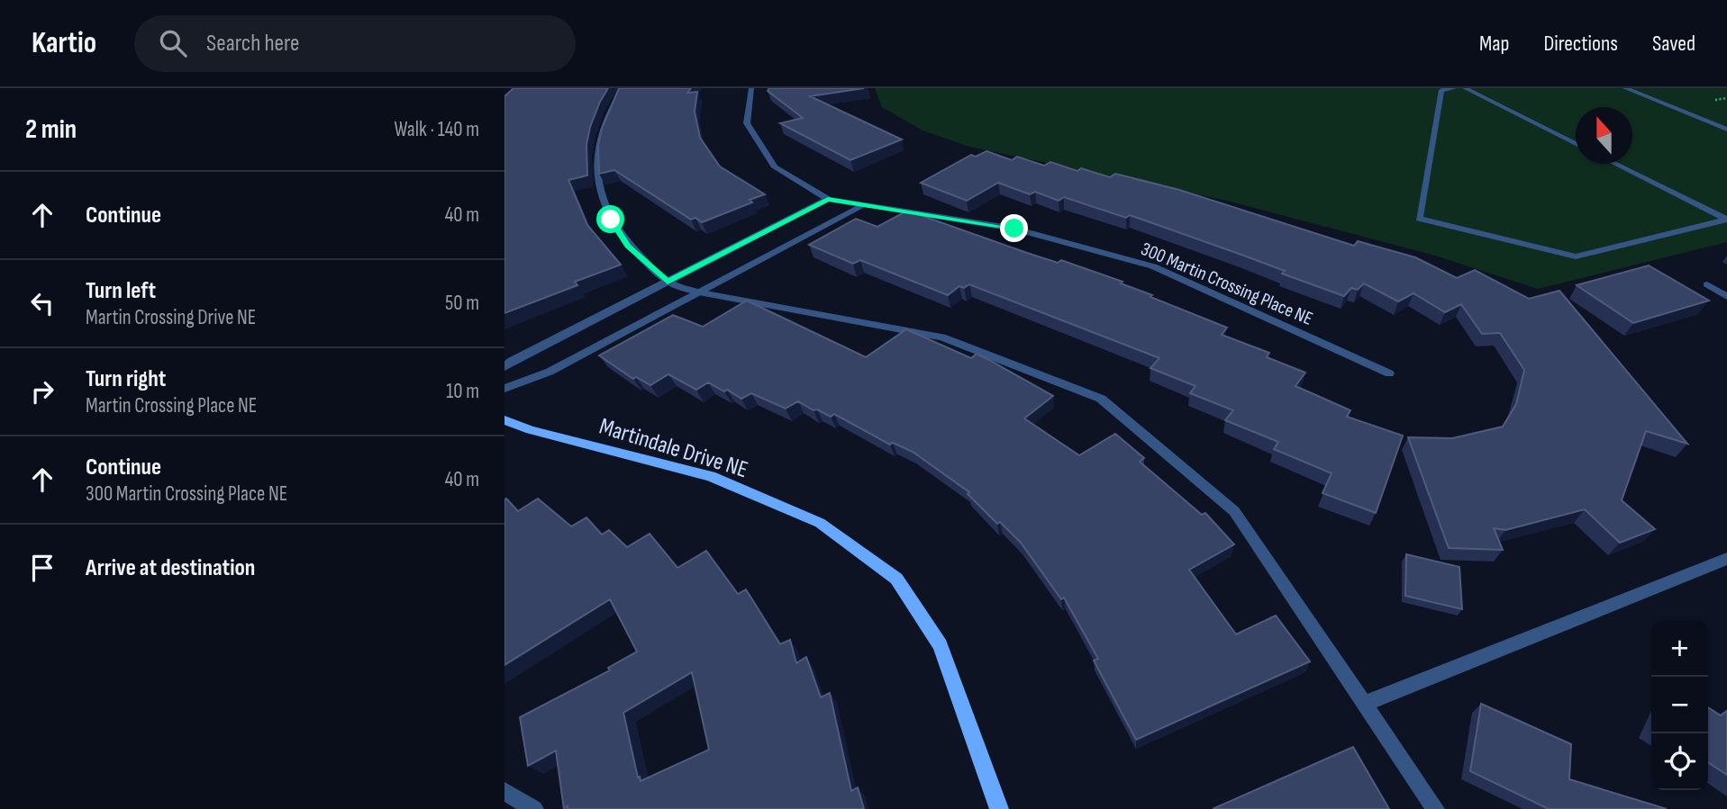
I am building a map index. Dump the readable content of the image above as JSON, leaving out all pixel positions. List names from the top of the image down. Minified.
{"streets":{"street":["300 Martin Crossing Place NE","Martindale Drive NE"]},"north":"top","page":{"header":"Kartio","search":"Search here","nav":["Map","Directions","Saved"],"heading":["2 min","Walk · 140 m"],"list":[["Continue","40 m"],["Turn left","Martin Crossing Drive NE","50 m"],["Turn right","Martin Crossing Place NE","10 m"],["Continue","300 Martin Crossing Place NE","40 m"],"Arrive at destination"],"map_buttons":["+","−"]}}
